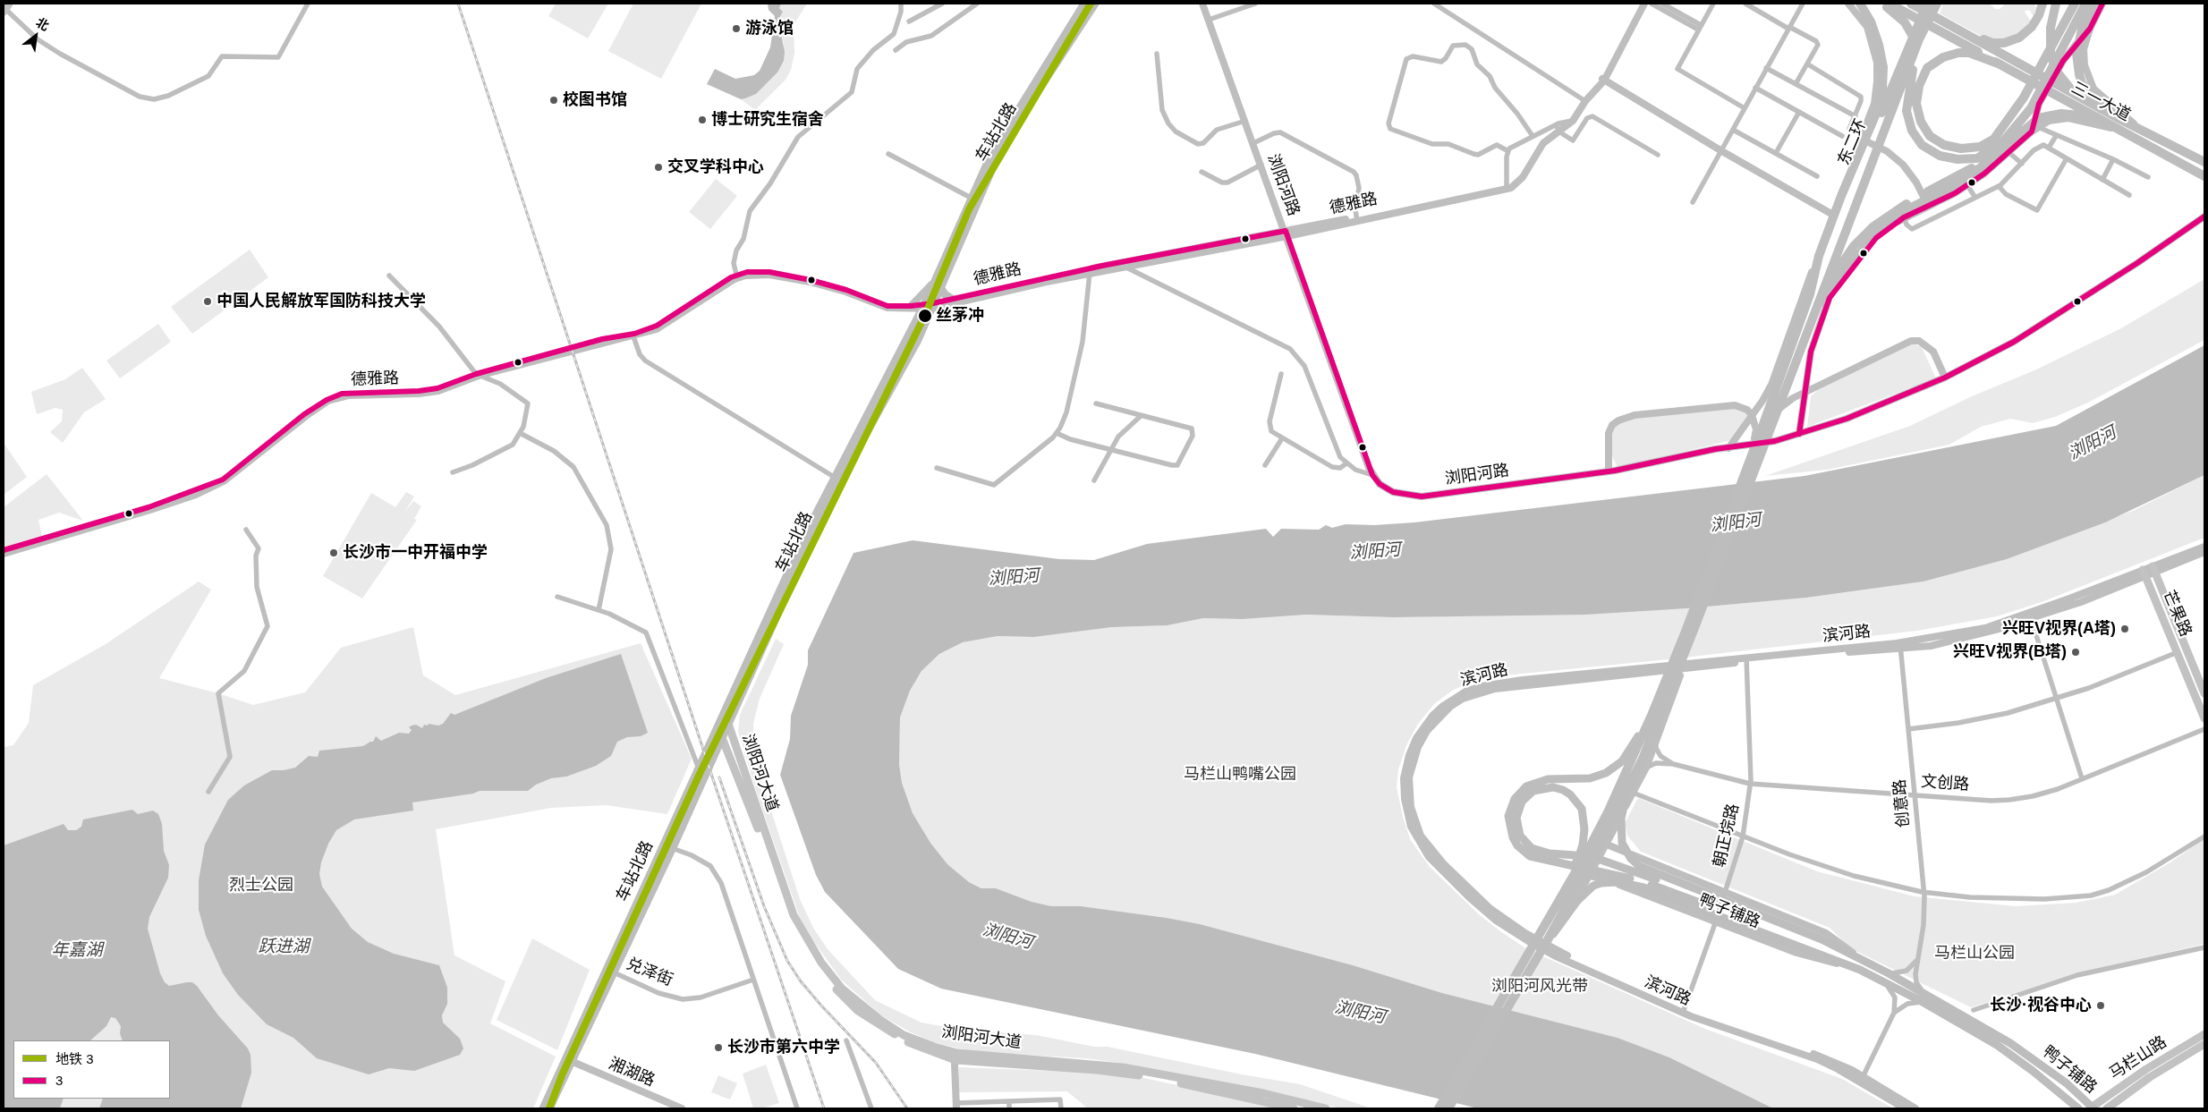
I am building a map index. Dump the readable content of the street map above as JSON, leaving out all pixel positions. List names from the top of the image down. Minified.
{"streets":{"highway":["三一大道","东二环"],"main road":["车站北路","芒果路","浏阳河大道","鸭子铺路","马栏山路"],"street":["浏阳河路","德雅路","滨河路","文创路","创意路","朝正垸路","兑泽街","湘湖路"]},"crossings":[["车站北路","德雅路"],["车站北路","浏阳河大道"],["车站北路","兑泽街"],["车站北路","湘湖路"],["浏阳河路","德雅路"],["芒果路","滨河路"],["滨河路","创意路"],["滨河路","朝正垸路"],["文创路","创意路"],["文创路","朝正垸路"],["创意路","鸭子铺路"],["朝正垸路","鸭子铺路"],["鸭子铺路","马栏山路"]],"water":["浏阳河","跃进湖","年嘉湖"],"parks":["马栏山鸭嘴公园","烈士公园","马栏山公园","浏阳河风光带"],"places":["游泳馆","校图书馆","博士研究生宿舍","交叉学科中心","中国人民解放军国防科技大学","丝茅冲","长沙市一中开福中学","兴旺V视界(A塔)","兴旺V视界(B塔)","长沙·视谷中心","长沙市第六中学"],"lines":["metro line 3","transit line 3"],"legend":["地铁 3","3"],"north":"top right"}
